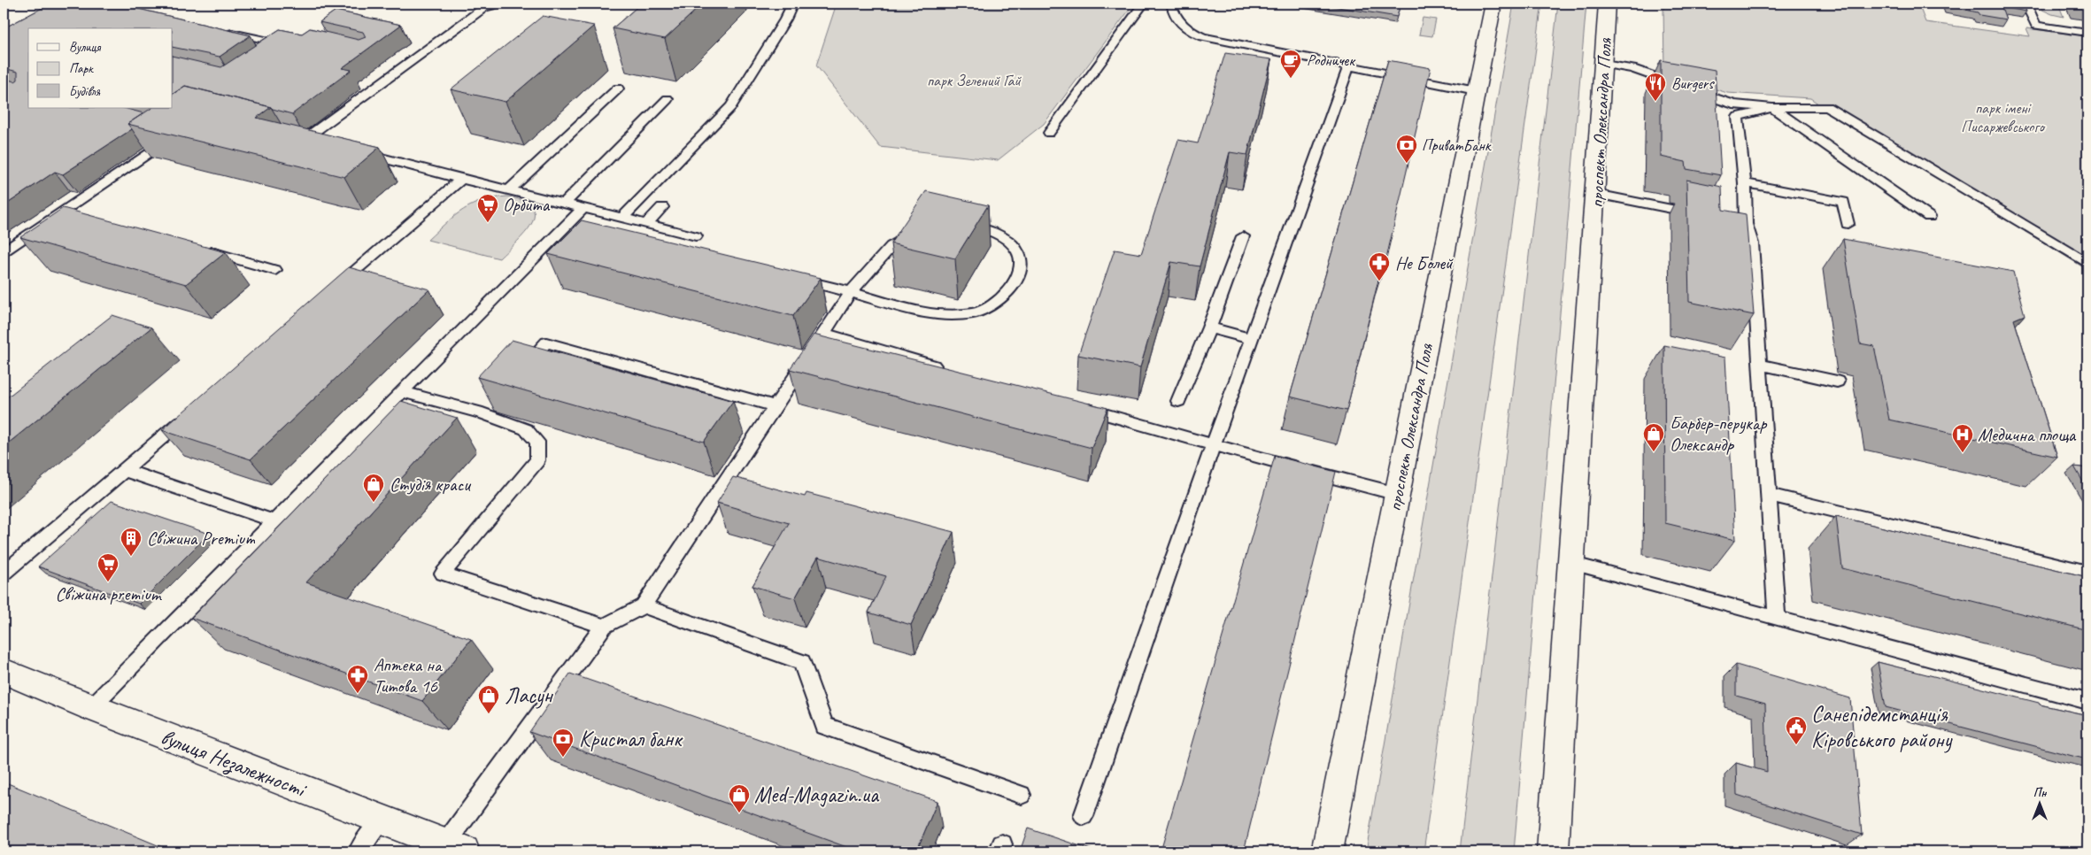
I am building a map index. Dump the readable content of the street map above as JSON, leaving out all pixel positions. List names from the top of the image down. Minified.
{"streets":{"main road":["проспект Олександра Поля","вулиця Незалежності"]},"parks":["парк Зелений Гай","парк імені Писаржевського"],"places":{"cafe":["Родничек"],"restaurant":["Burgers"],"bank":["ПриватБанк","Кристал банк"],"supermarket":["Орбита","Свіжина premium"],"pharmacy":["Не Болей","Аптека на Титова 16"],"shop":["Барбер-перукар Олександр","Студія краси","Ласун","Med-Magazin.ua"],"hospital":["Медична площа"],"building":["Свіжина Premium"],"public building":["Санепідемстанція Кіровського району"]},"legend":["Вулиця","Парк","Будівля"],"north":"top"}
